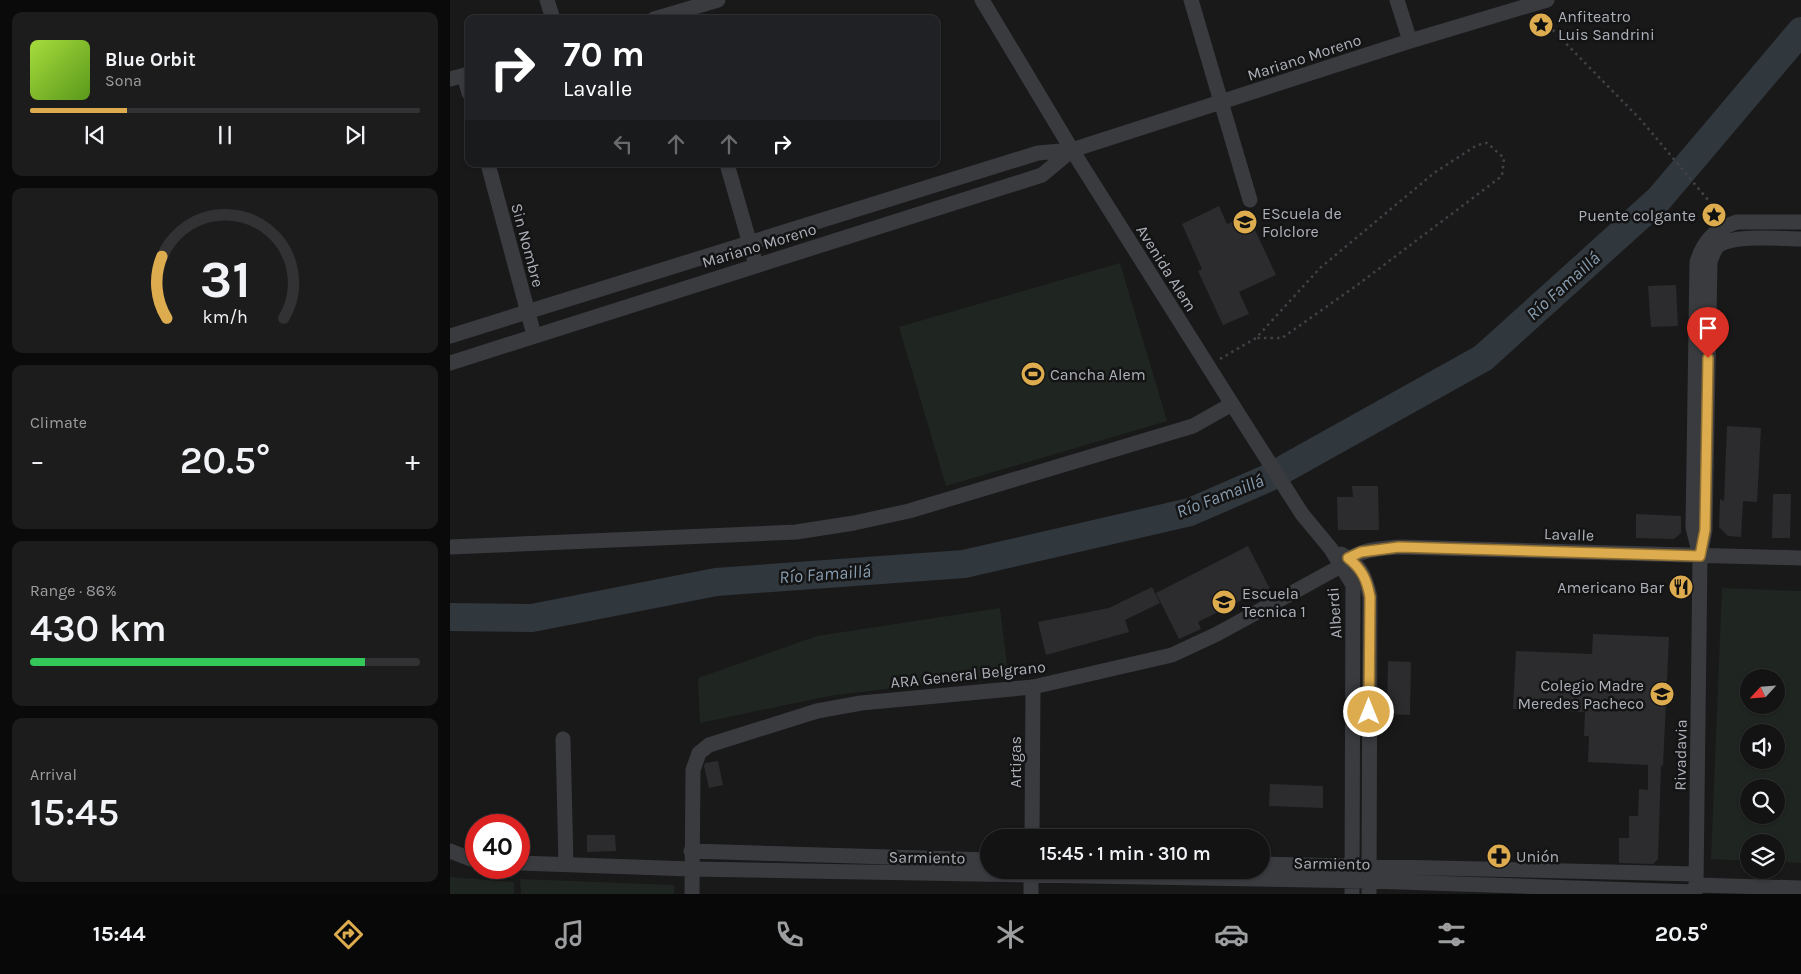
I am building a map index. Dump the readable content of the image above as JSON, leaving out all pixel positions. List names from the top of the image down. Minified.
{"streets":{"street":["Mariano Moreno","Sin Nombre","Avenida Alem","Lavalle","Alberdi","ARA General Belgrano","Rivadavia","Artigas","Sarmiento"]},"crossings":[["Mariano Moreno","Sin Nombre"],["Mariano Moreno","Avenida Alem"],["Avenida Alem","Alberdi"],["Lavalle","Alberdi"],["Lavalle","ARA General Belgrano"],["Lavalle","Rivadavia"],["Alberdi","ARA General Belgrano"],["Alberdi","Sarmiento"],["ARA General Belgrano","Artigas"],["ARA General Belgrano","Sarmiento"],["Rivadavia","Sarmiento"]],"water":["Río Famaillá"],"places":{"place":["Anfiteatro Luis Sandrini","Puente colgante"],"school or university":["EScuela de Folclore","Escuela Tecnica 1","Colegio Madre Meredes Pacheco"],"sports":["Cancha Alem"],"restaurant":["Americano Bar"],"pharmacy":["Unión"]},"north":"bottom left","page":{"turn":["70 m","Lavalle"],"song":["Blue Orbit","Sona"],"tile":["Climate",["Range · 86%","430 km"],["Arrival","15:45"]],"heat":["−","20.5°","+"],"limit":"40","trip":"15:45 · 1 min · 310 m","tabs":["15:44","20.5°"],"gauge":["31","km/h"]}}
